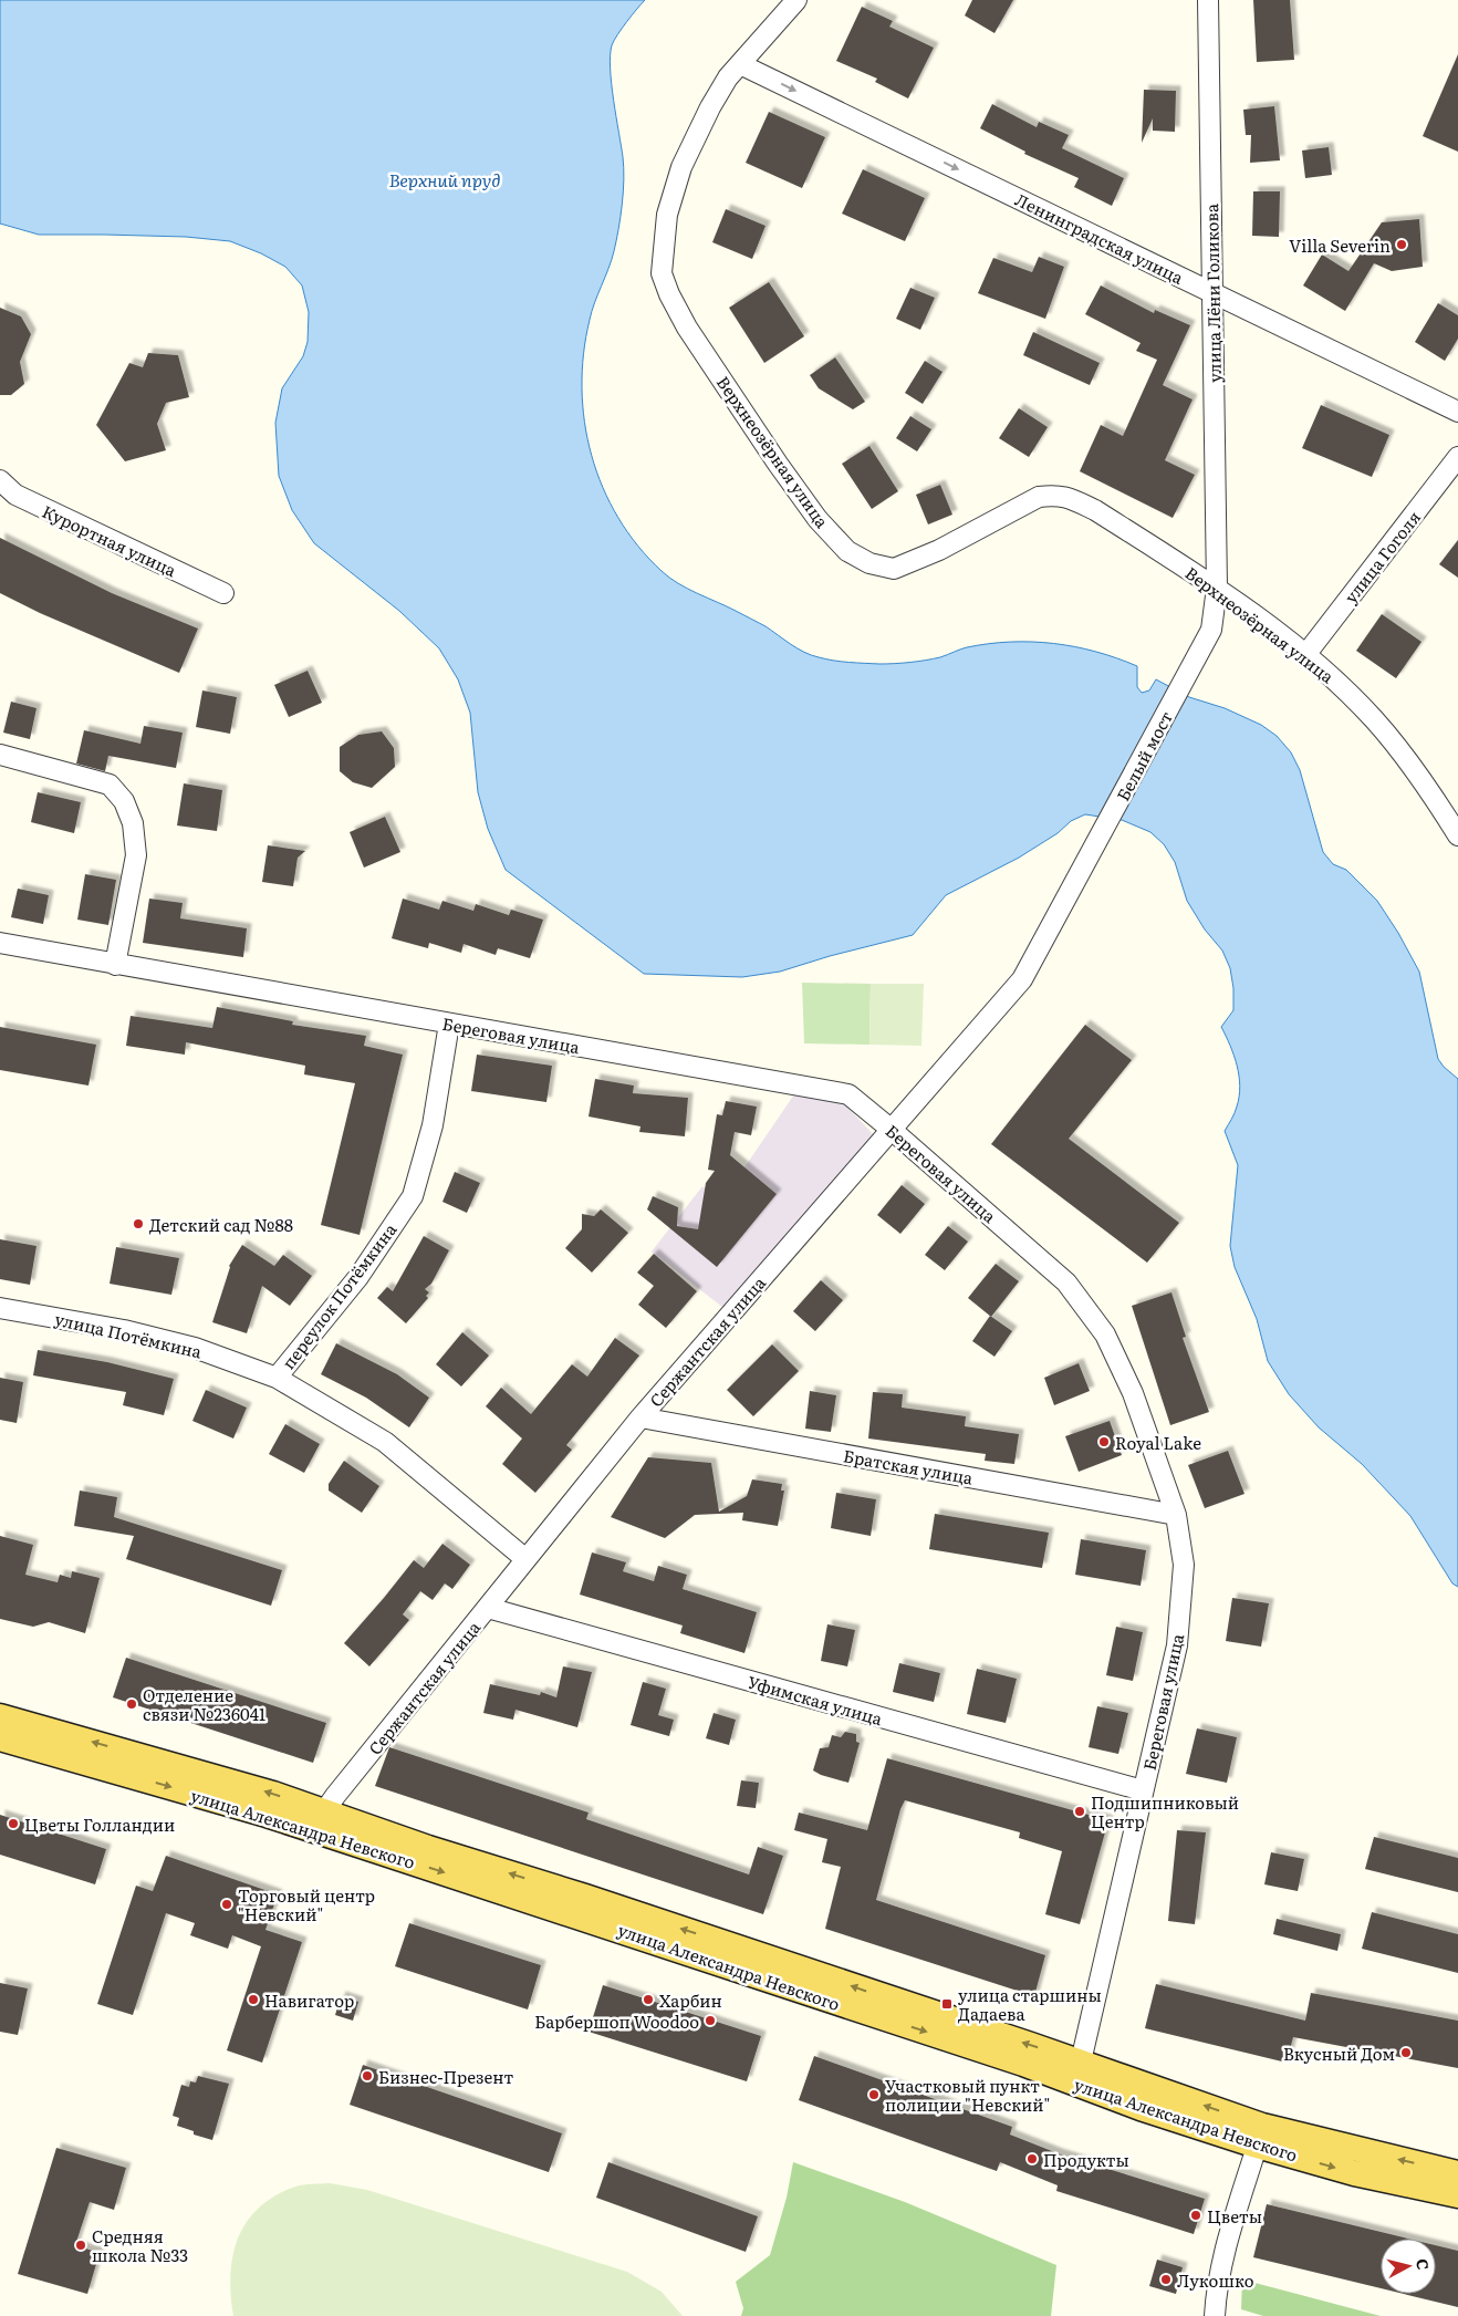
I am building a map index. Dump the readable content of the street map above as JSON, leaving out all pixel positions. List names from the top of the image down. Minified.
{"streets":{"main road":["улица Александра Невского"],"street":["Ленинградская улица","улица Лёни Голикова","Верхнеозёрная улица","Курортная улица","улица Гоголя","Белый мост","Береговая улица","переулок Потёмкина","улица Потёмкина","Сержантская улица","Братская улица","Уфимская улица"]},"crossings":[["Ленинградская улица","улица Лёни Голикова"],["Ленинградская улица","Верхнеозёрная улица"],["улица Лёни Голикова","Верхнеозёрная улица"],["улица Лёни Голикова","Белый мост"],["Верхнеозёрная улица","улица Гоголя"],["Белый мост","Сержантская улица"],["Береговая улица","переулок Потёмкина"],["Береговая улица","Сержантская улица"],["Береговая улица","Братская улица"],["Береговая улица","Уфимская улица"],["Береговая улица","улица Александра Невского"],["переулок Потёмкина","улица Потёмкина"],["улица Потёмкина","Сержантская улица"],["Сержантская улица","Братская улица"],["Сержантская улица","Уфимская улица"],["Сержантская улица","улица Александра Невского"]],"one_way":["Ленинградская улица"],"water":["Верхний пруд"],"places":{"other":["Villa Severin","Детский сад №88","Royal Lake","Отделение связи №236041","Подшипниковый Центр","Цветы Голландии","Торговый центр \"Невский\"","Навигатор","Харбин","Барбершоп Woodoo","Вкусный Дом","Бизнес-Презент","Участковый пункт полиции \"Невский\"","Продукты","Цветы","Средняя школа №33","Лукошко"],"transit":["улица старшины Дадаева"]},"north":"right"}
